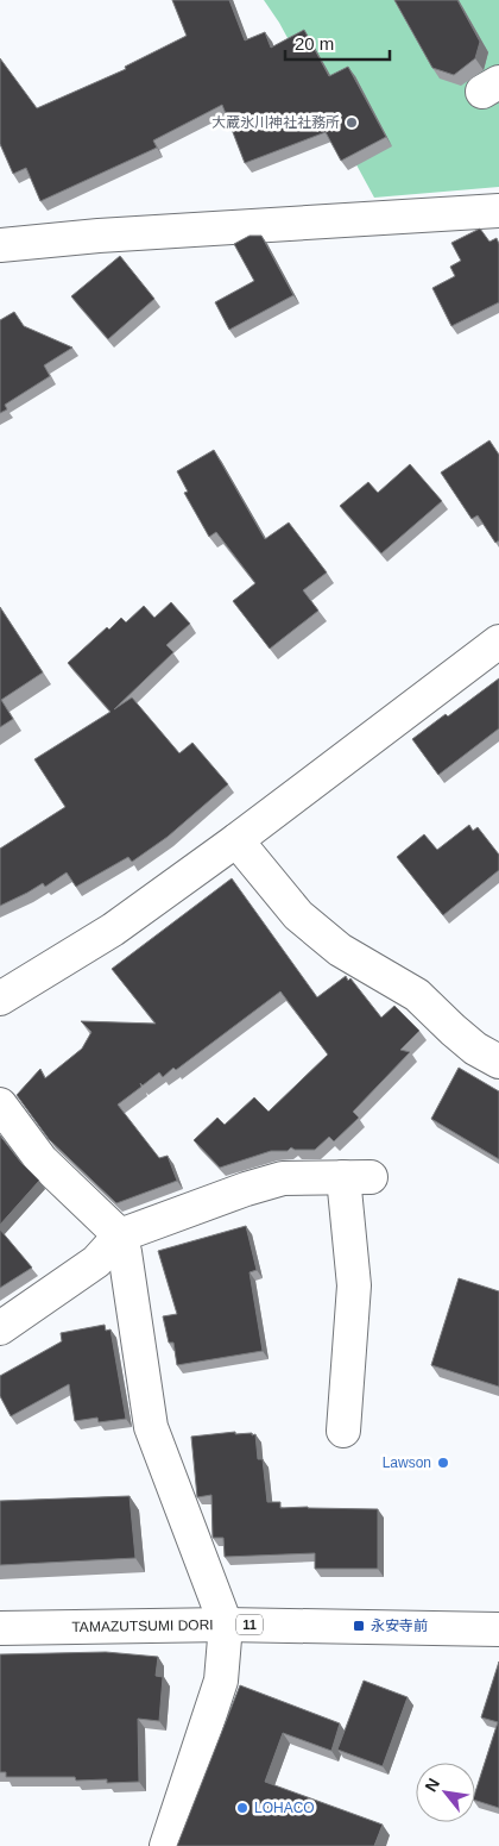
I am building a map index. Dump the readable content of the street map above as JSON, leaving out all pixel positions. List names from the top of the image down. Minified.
{"streets":{"street":["11","TAMAZUTSUMI DORI"]},"places":{"other":["大蔵氷川神社社務所","Lawson","LOHACO"],"transit":["永安寺前"]},"scale_bar":"20 m","north":"top left"}
